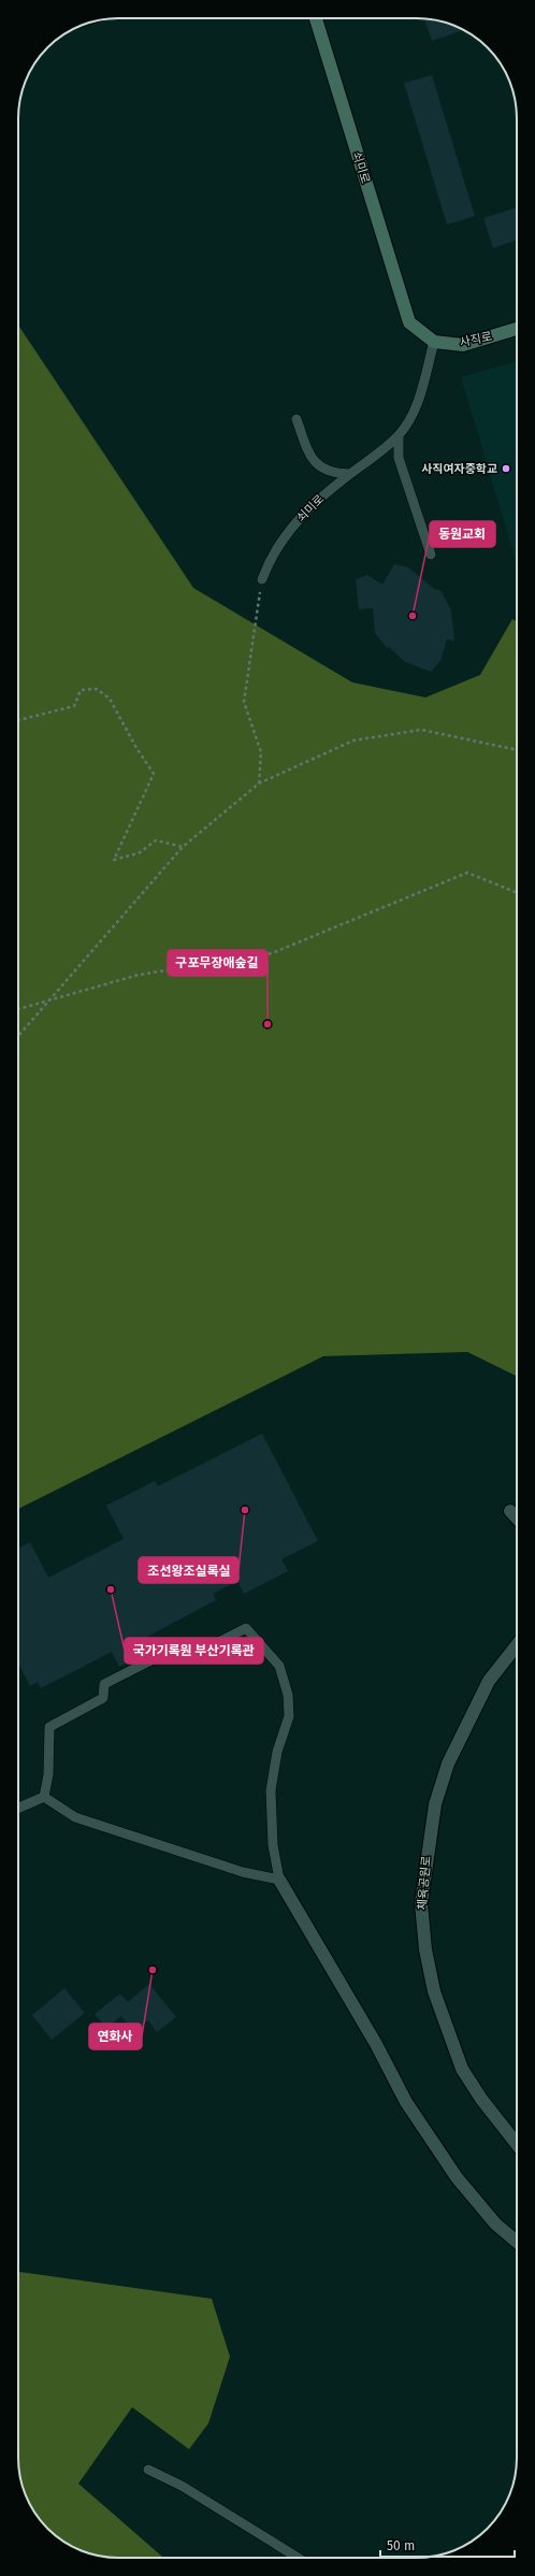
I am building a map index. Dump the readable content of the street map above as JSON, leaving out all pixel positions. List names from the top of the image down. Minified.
{"streets":{"main road":["쇠미로","사직로"],"street":["체육공원로"]},"crossings":[["쇠미로","사직로"]],"places":["사직여자중학교","동원교회","구포무장애숲길","조선왕조실록실","국가기록원 부산기록관","연화사"],"scale_bar":"50 m"}
